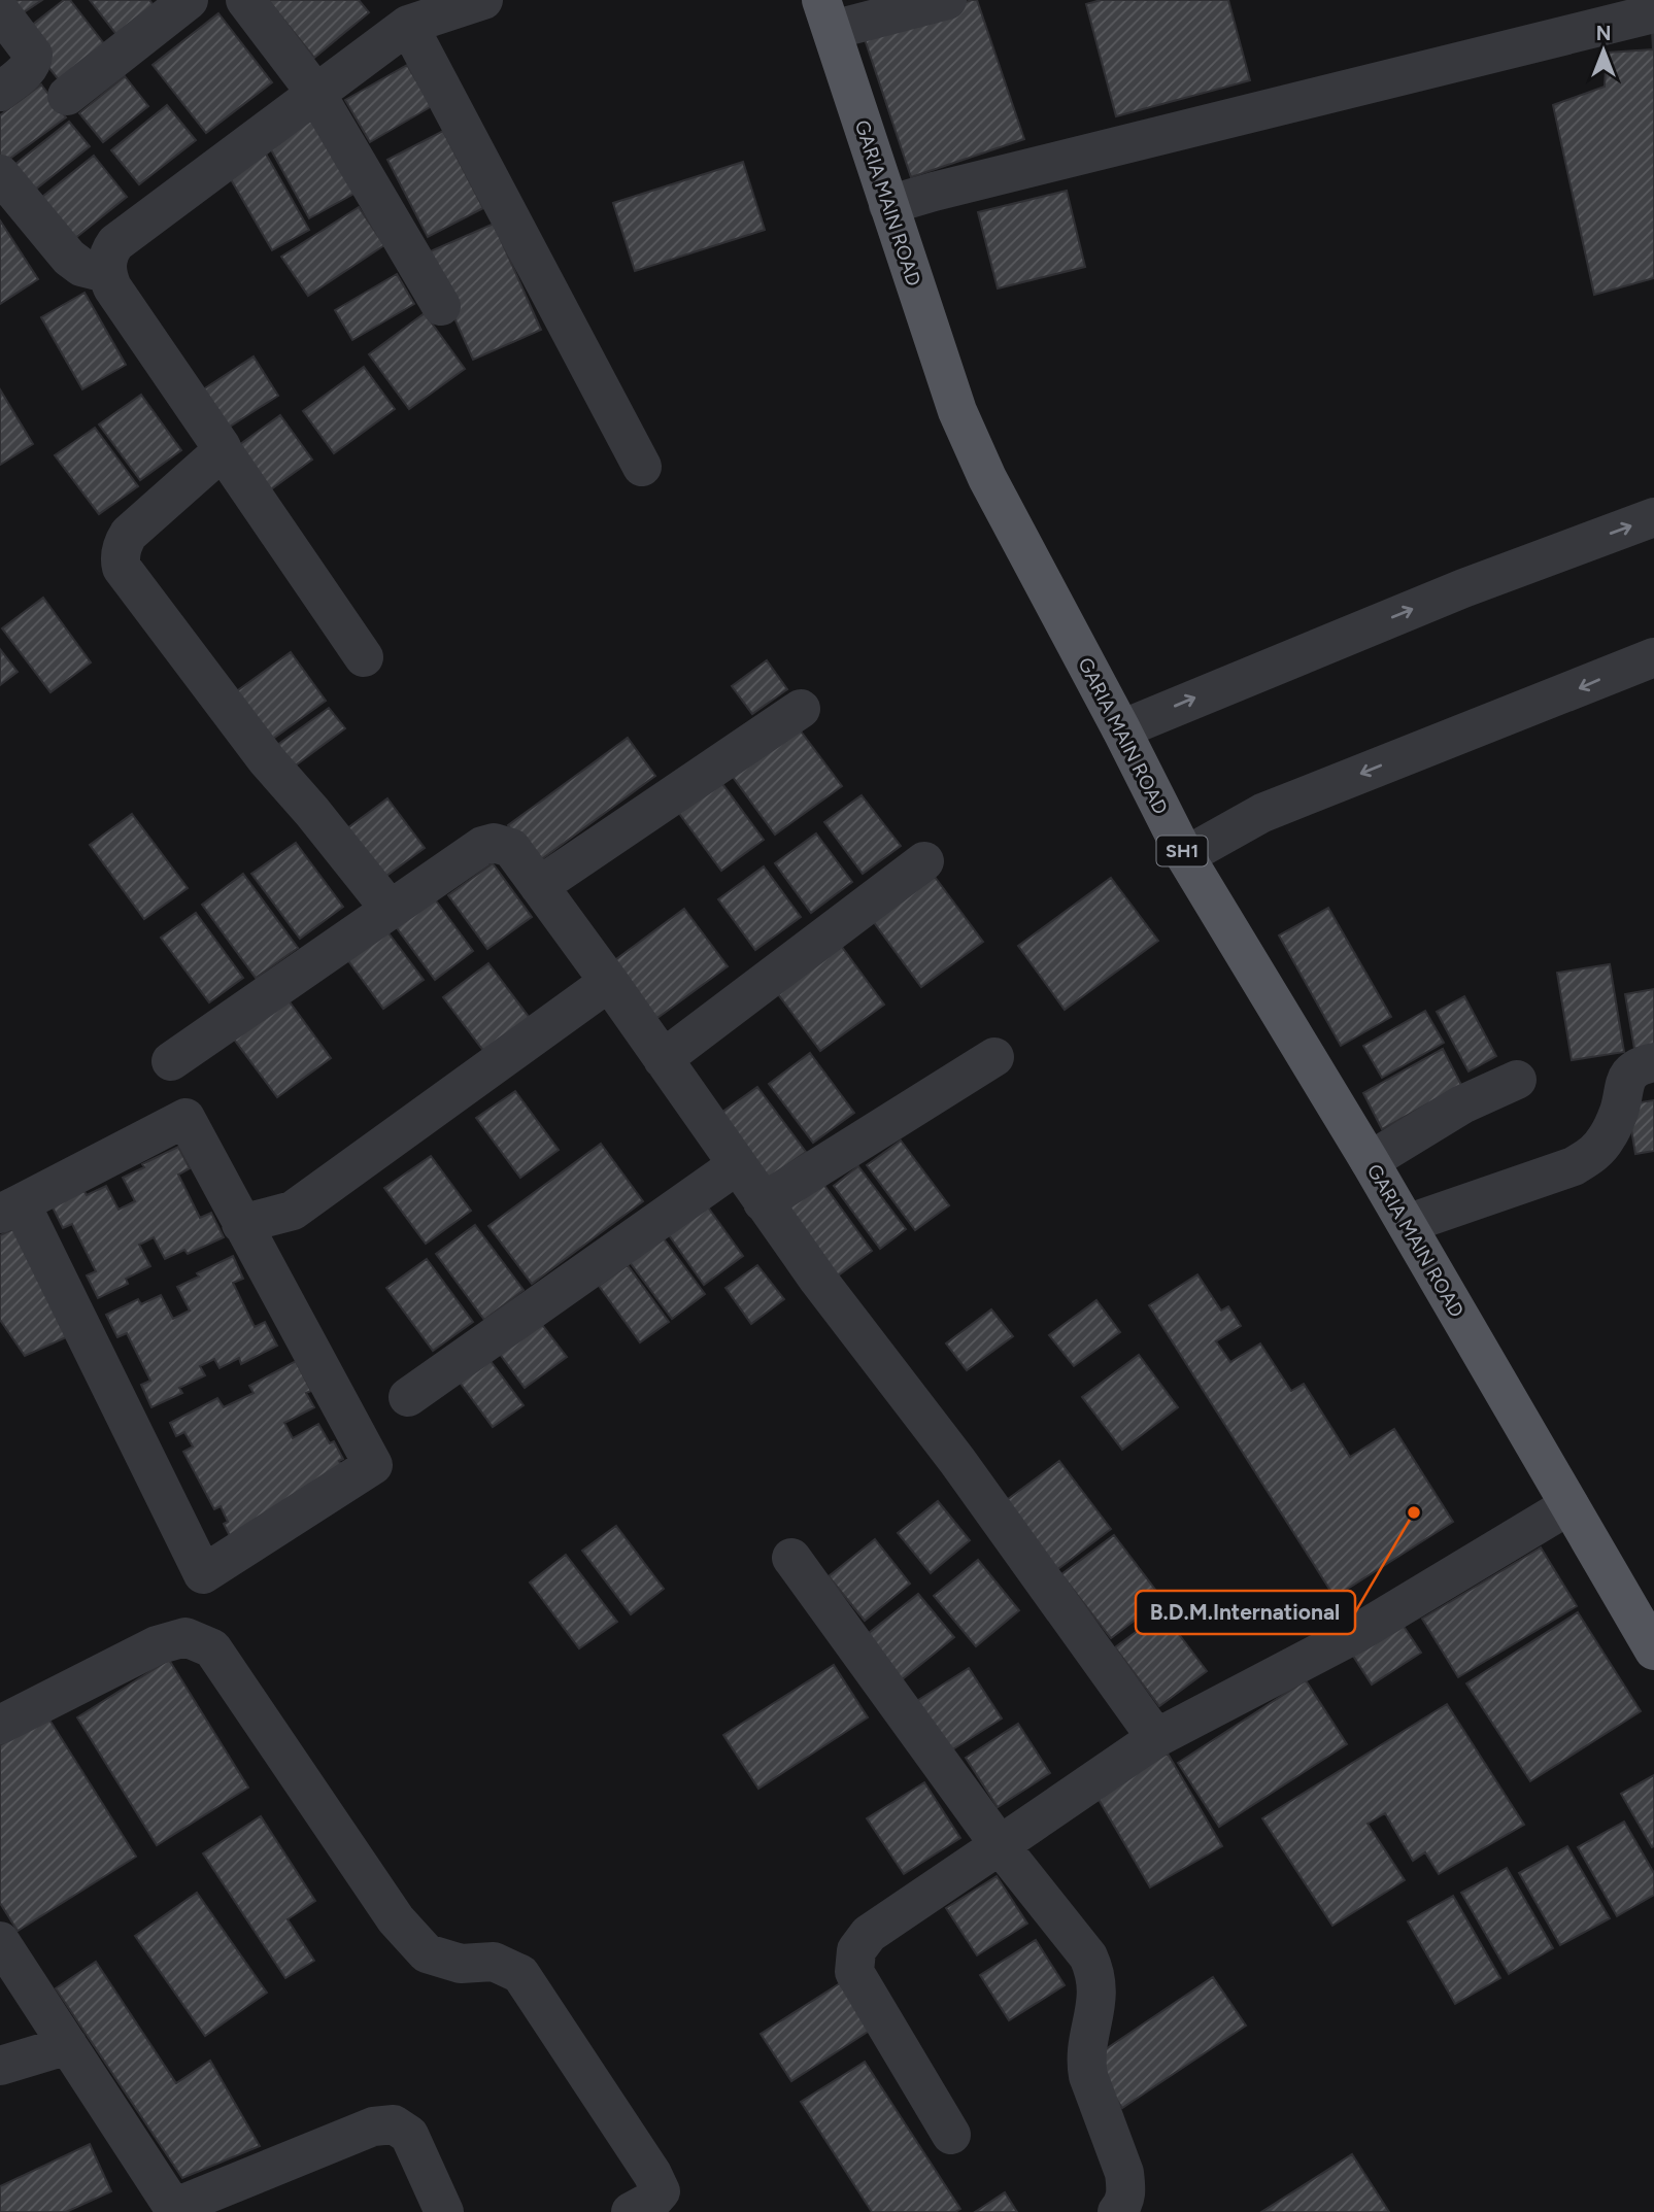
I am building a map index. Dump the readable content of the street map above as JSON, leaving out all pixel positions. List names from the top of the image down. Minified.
{"streets":{"main road":["GARIA MAIN ROAD","SH1"]},"places":["B.D.M.International"],"north":"top"}
